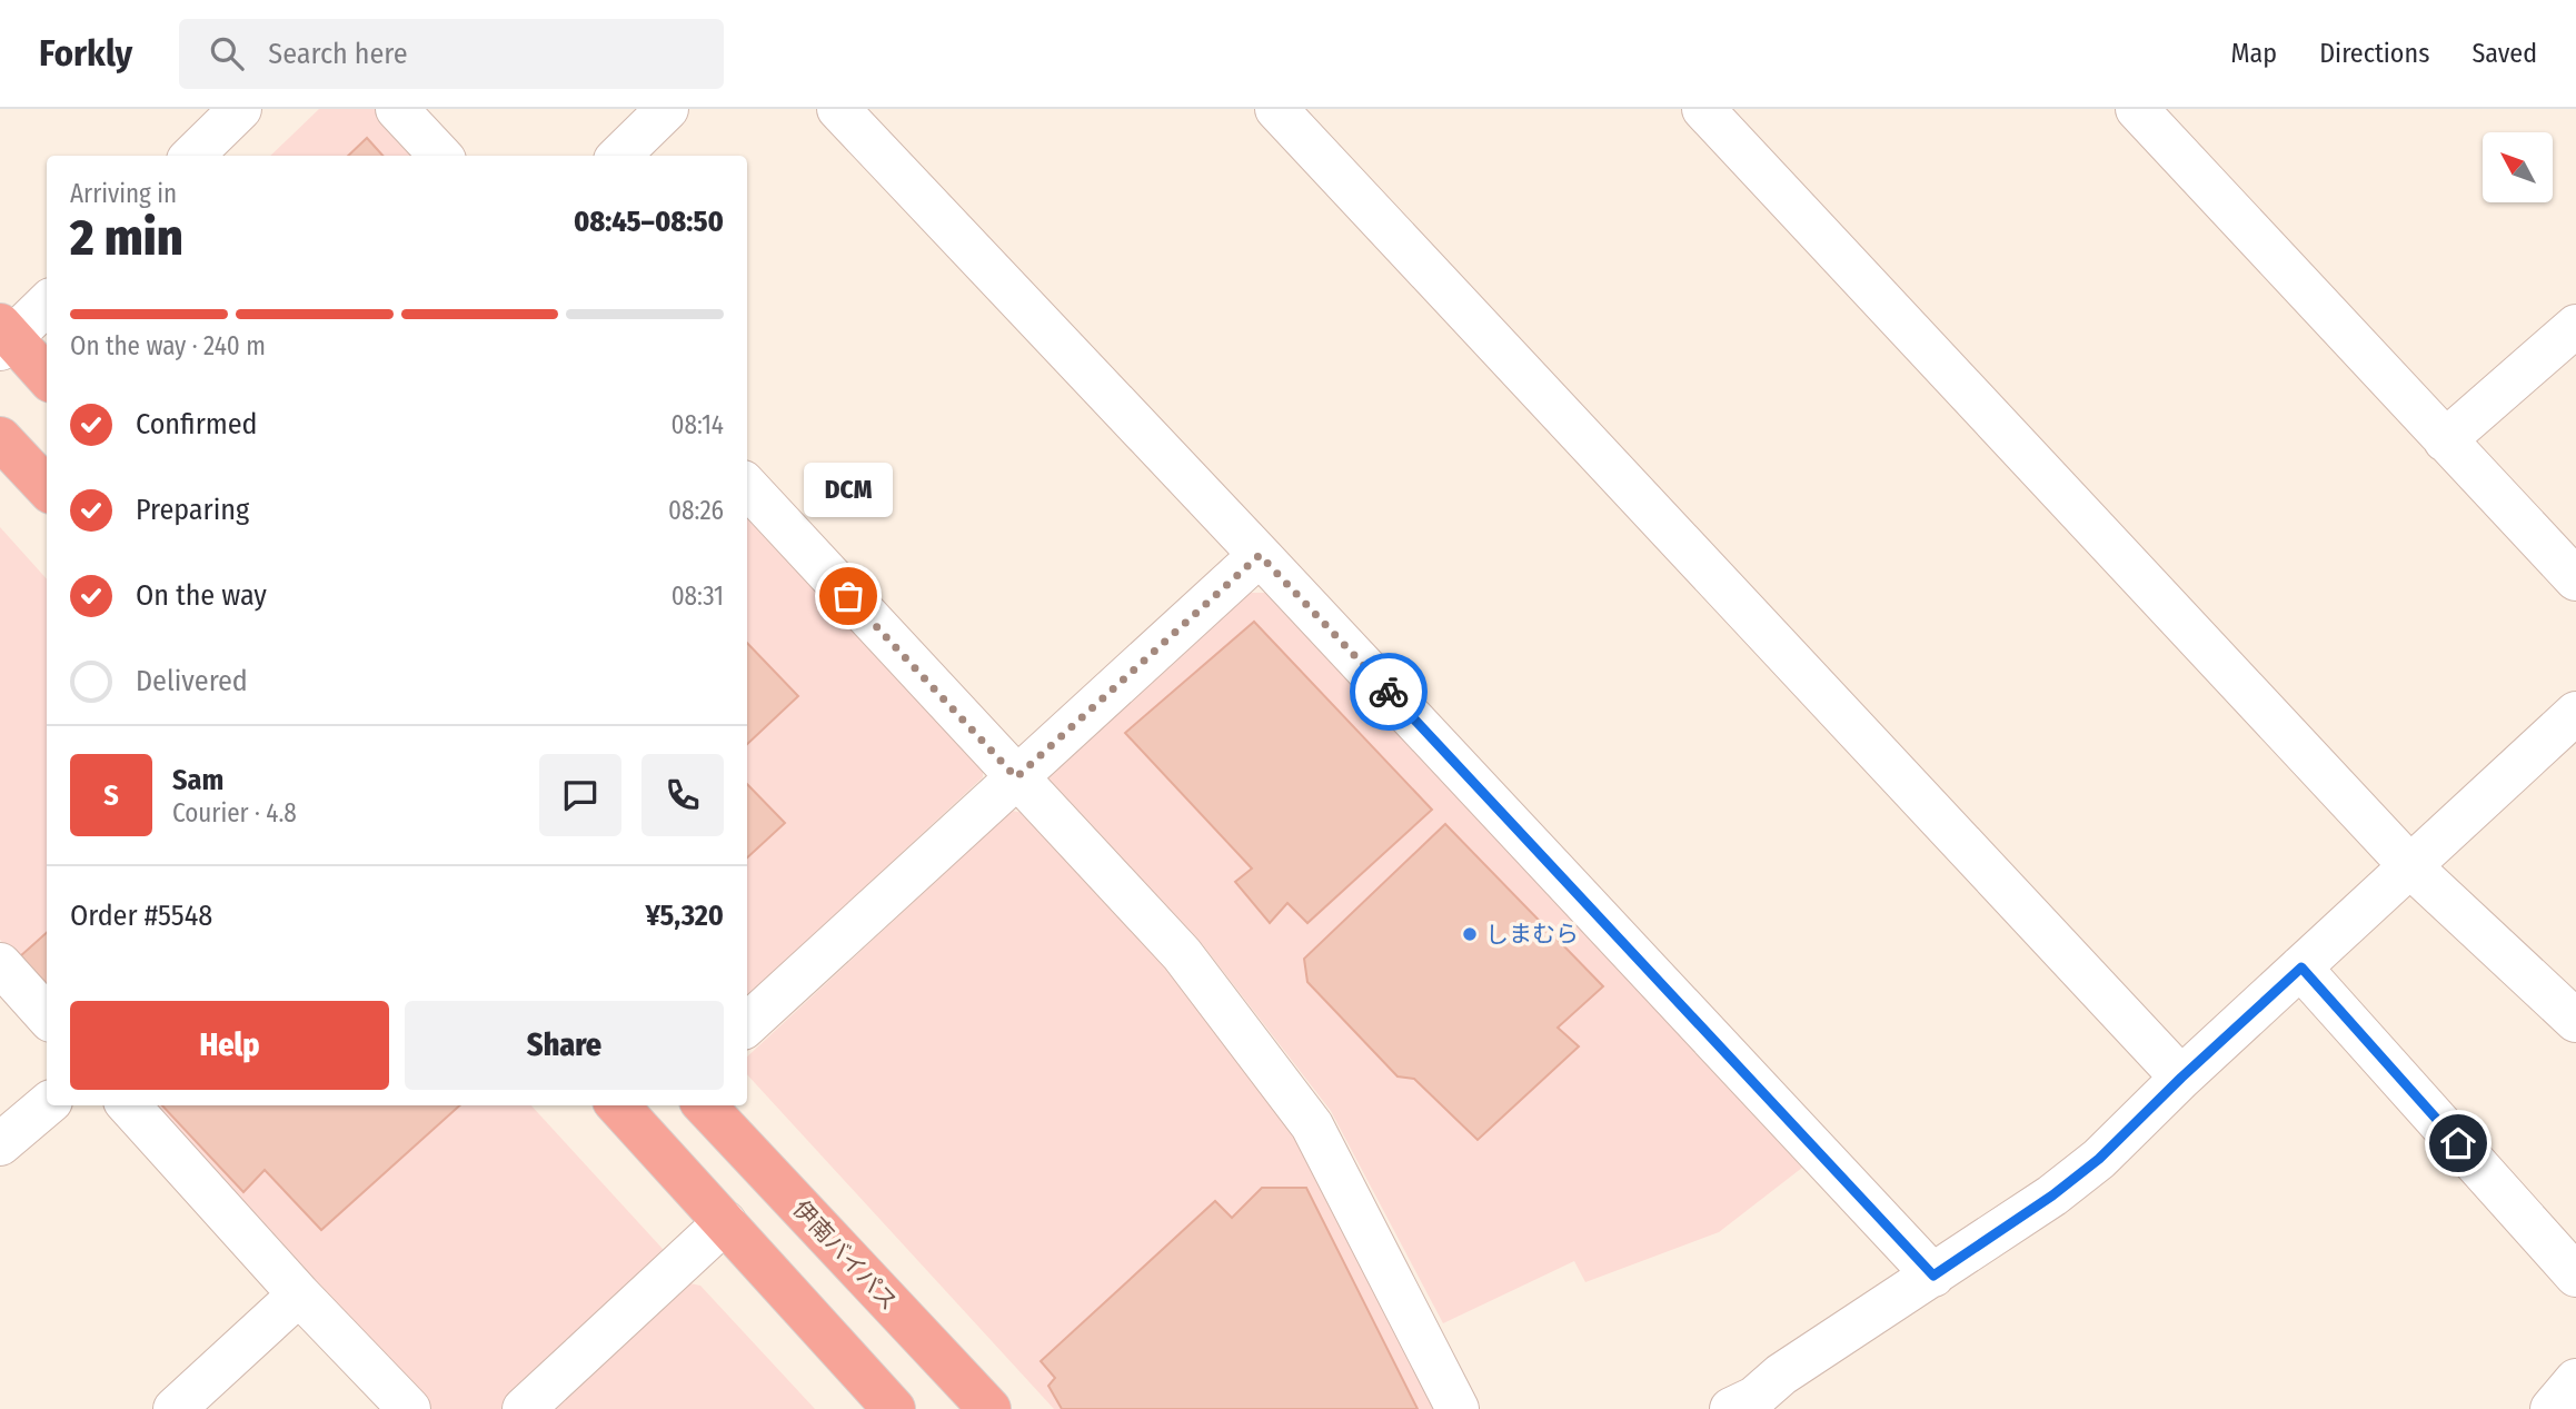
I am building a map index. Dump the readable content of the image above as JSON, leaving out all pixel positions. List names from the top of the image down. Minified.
{"streets":{"highway":["伊南バイパス"]},"places":["DCM","しまむら"],"north":"top left","page":{"header":"Forkly","search":"Search here","nav":["Map","Directions","Saved"],"heading":["2 min","Arriving in","08:45–08:50"],"panel":["Sam","Courier · 4.8","Order #5548","¥5,320"],"bar":"On the way · 240 m","list":[["Confirmed","08:14"],["Preparing","08:26"],["On the way","08:31"],"Delivered"],"bubble":"DCM","round":"S","buttons":["Help","Share"]}}
